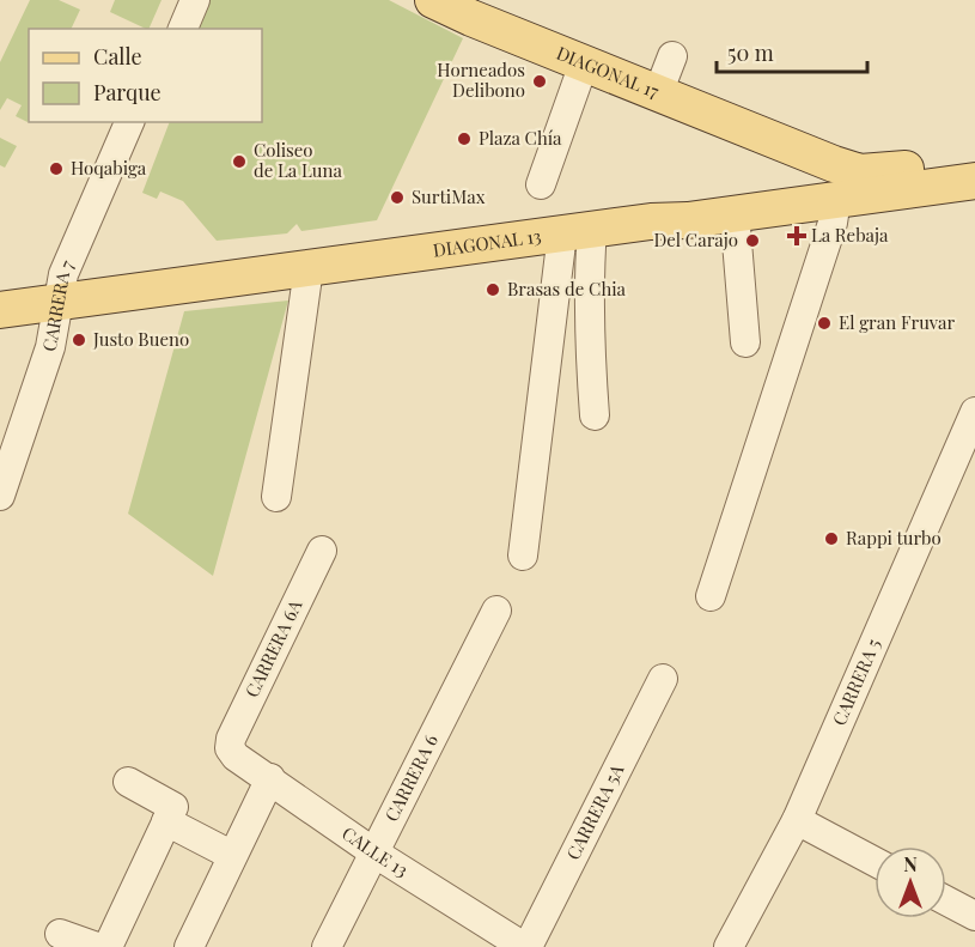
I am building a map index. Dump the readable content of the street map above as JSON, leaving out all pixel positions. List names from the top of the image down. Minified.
{"streets":{"main road":["DIAGONAL 17","DIAGONAL 13"],"street":["CARRERA 7","CARRERA 6A","CARRERA 5","CARRERA 6","CARRERA 5A","CALLE 13"]},"crossings":[["DIAGONAL 13","CARRERA 7"],["CARRERA 6A","CALLE 13"],["CARRERA 6","CALLE 13"],["CARRERA 5A","CALLE 13"]],"places":{"other":["Horneados Delibono","Plaza Chía","Coliseo de La Luna","Hoqabiga","SurtiMax","Del Carajo","Brasas de Chia","El gran Fruvar","Justo Bueno","Rappi turbo"],"health":["La Rebaja"]},"legend":["Calle","Parque"],"scale_bar":"50 m","north":"top"}
